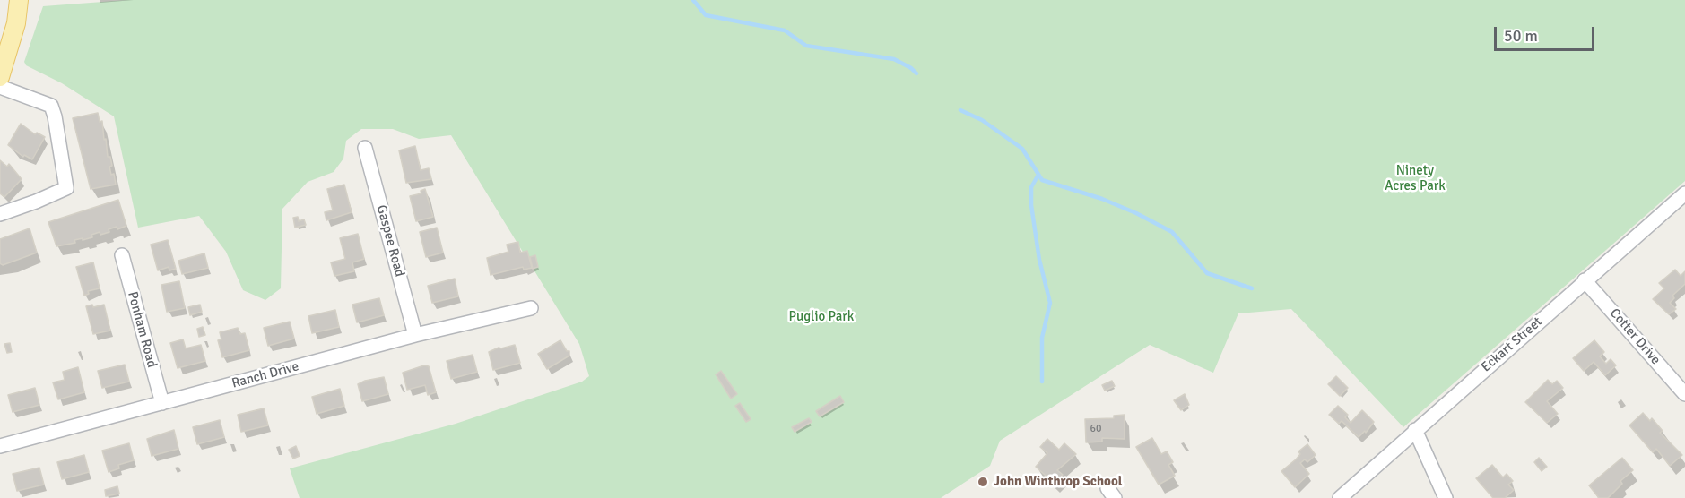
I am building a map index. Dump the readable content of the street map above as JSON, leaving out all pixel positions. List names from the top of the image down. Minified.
{"streets":{"street":["Gaspee Road","Ponham Road","Cotter Drive","Eckart Street","Ranch Drive"]},"crossings":[["Gaspee Road","Ranch Drive"],["Ponham Road","Ranch Drive"],["Cotter Drive","Eckart Street"]],"parks":["Ninety Acres Park","Puglio Park"],"places":["John Winthrop School"],"house_numbers":["60"],"scale_bar":"50 m"}
